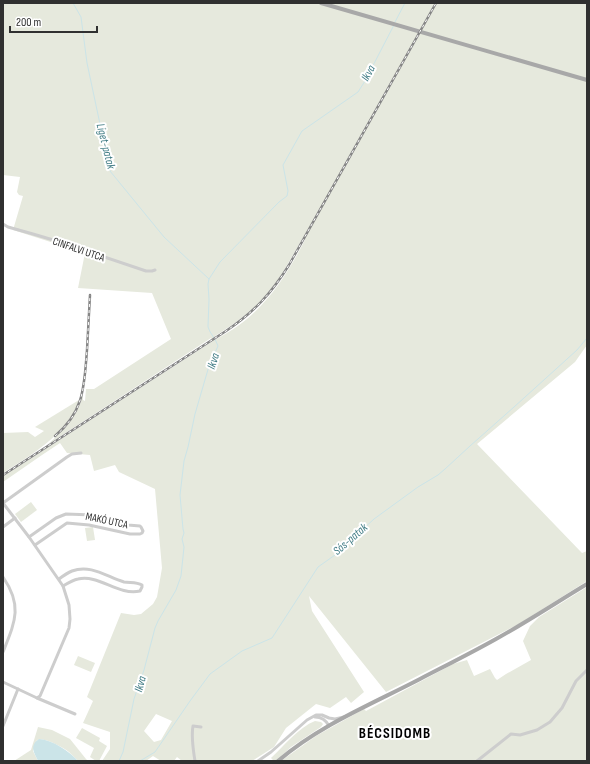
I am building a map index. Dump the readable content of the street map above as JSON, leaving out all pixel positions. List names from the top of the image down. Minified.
{"streets":{"street":["CINFALVI UTCA","MAKÓ UTCA"]},"districts":["BÉCSIDOMB"],"water":["Ikva","Liget-patak","Sós-patak"],"scale_bar":"200 m"}
